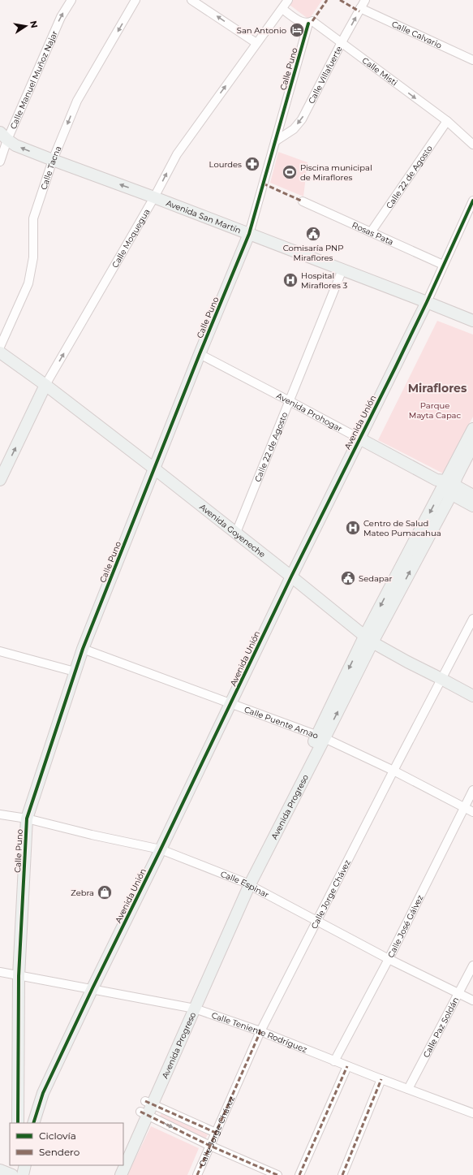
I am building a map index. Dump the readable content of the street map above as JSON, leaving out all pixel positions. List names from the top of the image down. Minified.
{"streets":{"street":["Calle Calvario","Calle Puno","Calle Misti","Calle Villafuerte","Calle Manuel Muñoz Najar","Calle Tacna","Calle 22 de Agosto","Avenida San Martín","Rosas Pata","Calle Moquegua","Avenida Prohogar","Avenida Unión","Avenida Goyeneche","Calle Puente Arnao","Avenida Progreso","Calle Espinar","Calle Jorge Chávez","Calle José Gálvez","Calle Paz Soldán","Calle Teniente Rodríguez"]},"crossings":[["Calle Calvario","Calle Villafuerte"],["Calle Puno","Calle Misti"],["Calle Puno","Calle Villafuerte"],["Calle Puno","Avenida San Martín"],["Calle Puno","Avenida Prohogar"],["Calle Puno","Avenida Goyeneche"],["Calle Puno","Calle Puente Arnao"],["Calle Puno","Calle Espinar"],["Calle Puno","Calle Teniente Rodríguez"],["Calle Misti","Calle Villafuerte"],["Calle Misti","Calle 22 de Agosto"],["Calle Misti","Calle Moquegua"],["Calle Manuel Muñoz Najar","Avenida San Martín"],["Calle Tacna","Avenida San Martín"],["Calle 22 de Agosto","Avenida San Martín"],["Calle 22 de Agosto","Rosas Pata"],["Calle 22 de Agosto","Avenida Prohogar"],["Calle 22 de Agosto","Avenida Goyeneche"],["Avenida San Martín","Calle Moquegua"],["Avenida San Martín","Avenida Unión"],["Rosas Pata","Avenida Unión"],["Calle Moquegua","Avenida Goyeneche"],["Avenida Prohogar","Avenida Unión"],["Avenida Prohogar","Avenida Progreso"],["Avenida Unión","Avenida Goyeneche"],["Avenida Unión","Calle Puente Arnao"],["Avenida Unión","Calle Espinar"],["Avenida Unión","Calle Teniente Rodríguez"],["Avenida Goyeneche","Avenida Progreso"],["Avenida Goyeneche","Calle Jorge Chávez"],["Calle Puente Arnao","Avenida Progreso"],["Calle Puente Arnao","Calle Jorge Chávez"],["Calle Puente Arnao","Calle José Gálvez"],["Avenida Progreso","Calle Espinar"],["Avenida Progreso","Calle Teniente Rodríguez"],["Calle Espinar","Calle Jorge Chávez"],["Calle Espinar","Calle José Gálvez"],["Calle Espinar","Calle Paz Soldán"],["Calle Jorge Chávez","Calle Teniente Rodríguez"],["Calle José Gálvez","Calle Teniente Rodríguez"],["Calle Paz Soldán","Calle Teniente Rodríguez"]],"one_way":["Calle Misti","Calle Manuel Muñoz Najar","Calle Tacna","Calle Moquegua"],"districts":["Miraflores"],"parks":["Parque Mayta Capac"],"places":{"hotel":["San Antonio"],"pharmacy":["Lourdes"],"sports":["Piscina municipal de Miraflores"],"public building":["Comisaría PNP Miraflores","Sedapar"],"hospital":["Hospital Miraflores 3","Centro de Salud Mateo Pumacahua"],"shop":["Zebra"]},"legend":["Ciclovía","Sendero"],"north":"right"}
